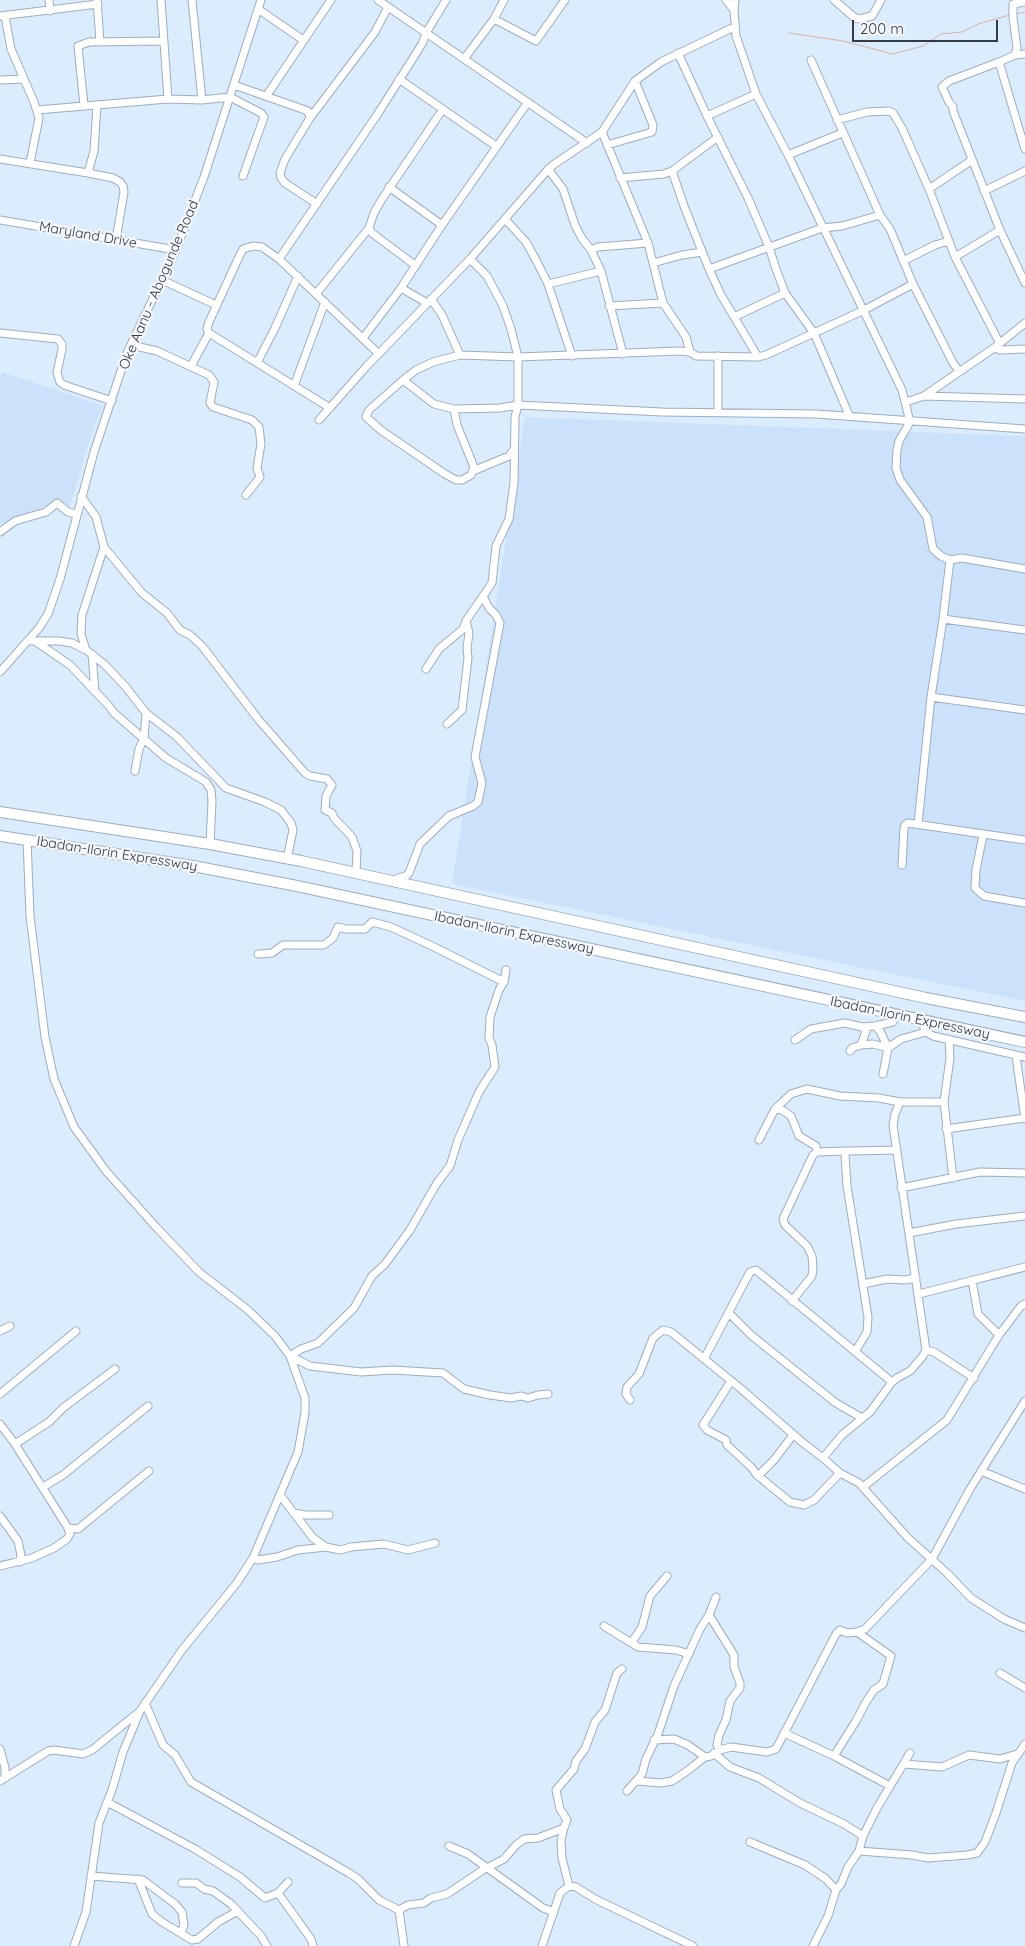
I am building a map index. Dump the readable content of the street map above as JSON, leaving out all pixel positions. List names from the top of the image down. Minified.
{"streets":{"highway":["Ibadan-Ilorin Expressway"],"street":["Maryland Drive","Oke Aanu - Abogunde Road"]},"crossings":[["Maryland Drive","Oke Aanu - Abogunde Road"]],"scale_bar":"200 m"}
